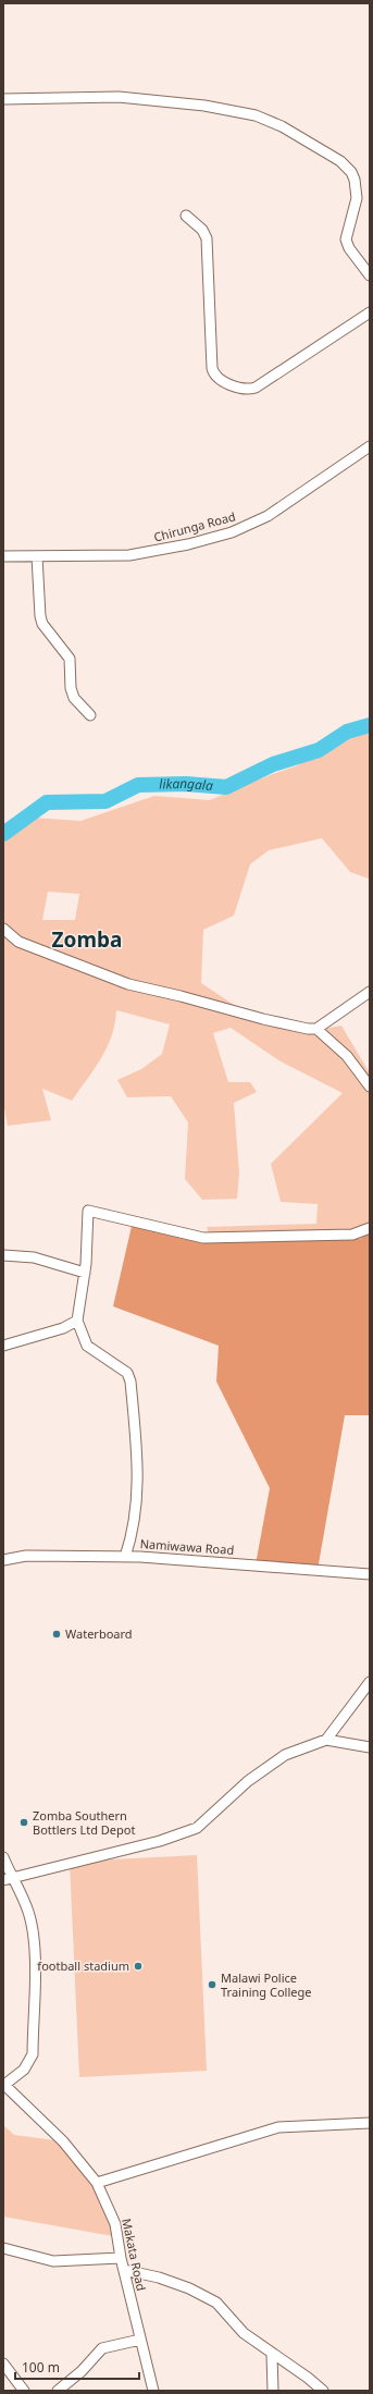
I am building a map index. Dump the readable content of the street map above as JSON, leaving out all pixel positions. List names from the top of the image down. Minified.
{"streets":{"street":["Chirunga Road","Namiwawa Road","Makata Road"]},"districts":["Zomba"],"water":["likangala"],"places":["Waterboard","Zomba Southern Bottlers Ltd Depot","football stadium","Malawi Police Training College"],"scale_bar":"100 m"}
